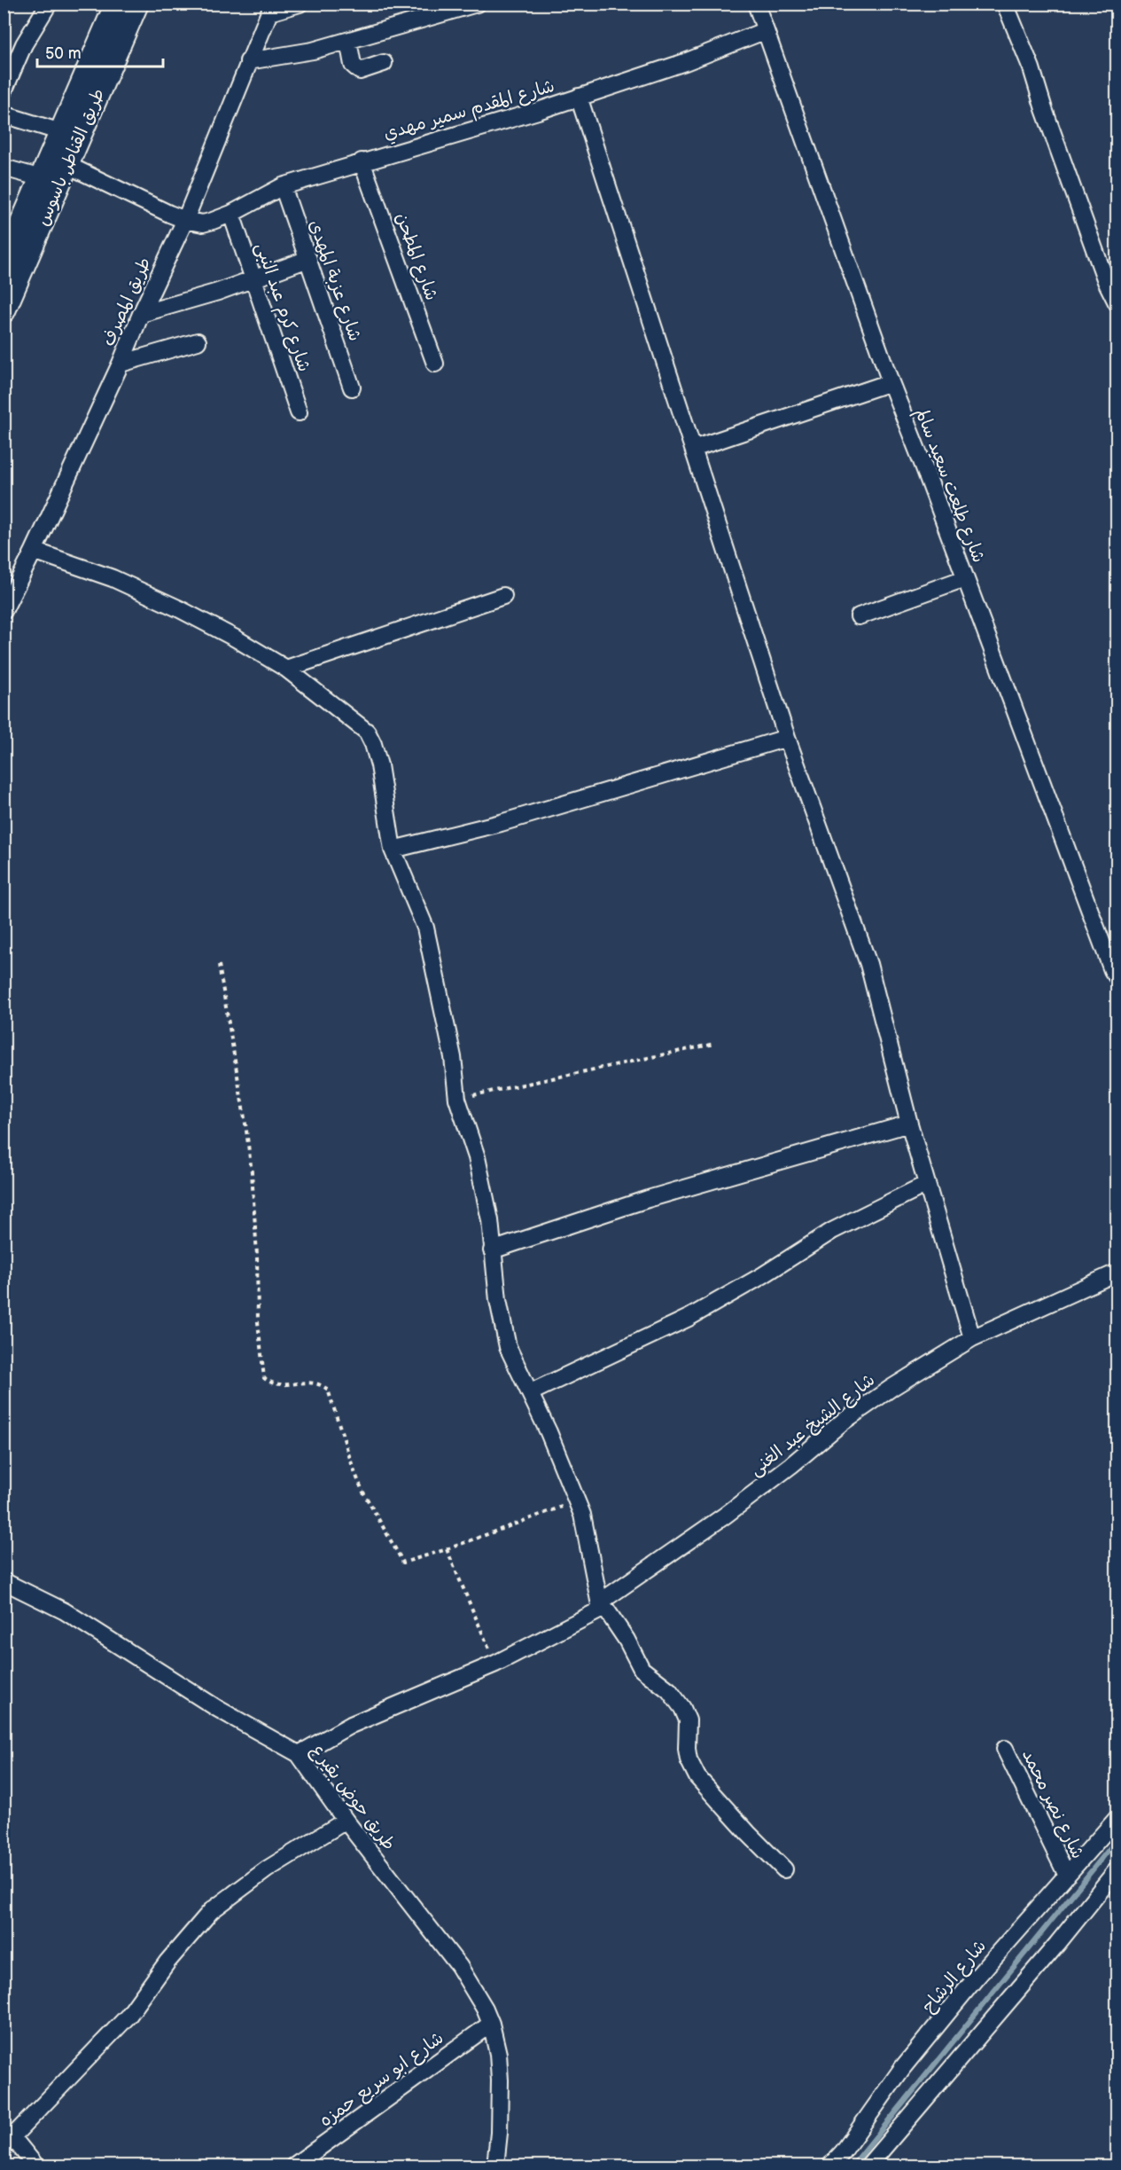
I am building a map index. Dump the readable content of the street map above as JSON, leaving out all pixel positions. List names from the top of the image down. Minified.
{"streets":{"main road":["طريق القناطر, باسوس"],"street":["شارع المقدم سمير مهدي","شارع المطحن","شارع عزبة المهدى","طريق المصرف","شارع كرم عبد النبى","شارع طلعت سعيد سالم","شارع الشيخ عبد الغنى","طريق حوض بقيرع","شارع نصر محمد","شارع الرشاح","شارع ابو سريع حمزه"]},"crossings":[["شارع المقدم سمير مهدي","شارع المطحن"],["شارع المقدم سمير مهدي","شارع عزبة المهدى"],["شارع المقدم سمير مهدي","طريق المصرف"],["شارع المقدم سمير مهدي","شارع كرم عبد النبى"],["شارع المقدم سمير مهدي","شارع طلعت سعيد سالم"],["طريق حوض بقيرع","شارع ابو سريع حمزه"],["شارع نصر محمد","شارع الرشاح"]],"scale_bar":"50 m"}
